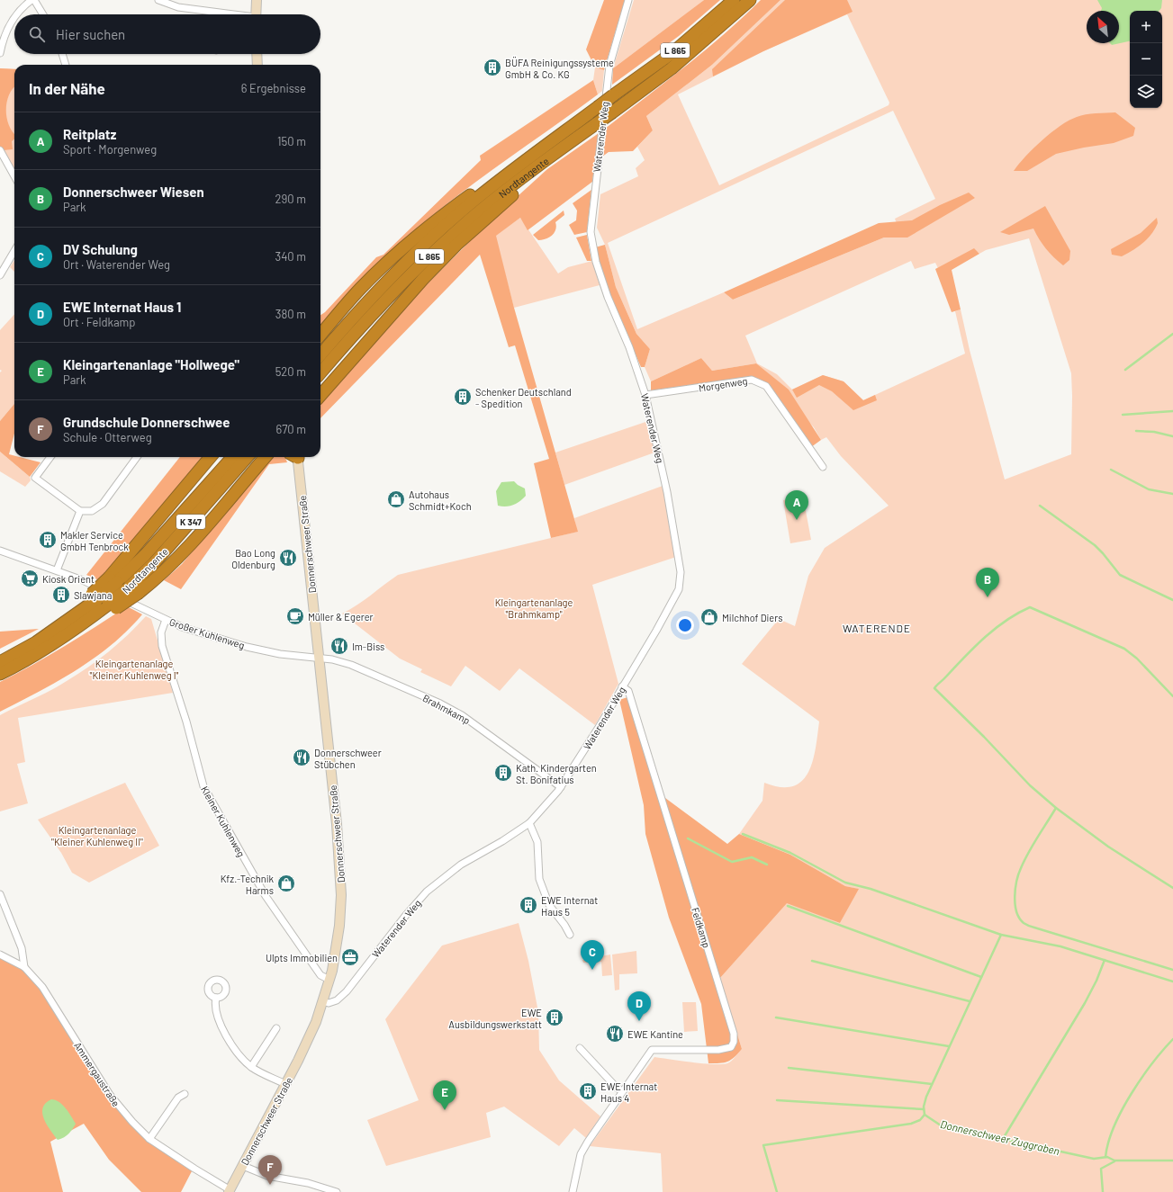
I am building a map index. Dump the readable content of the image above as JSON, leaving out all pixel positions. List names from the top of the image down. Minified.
{"streets":{"highway":["L 865","Nordtangente","K 347"],"main road":["Donnerschweer Straße"],"street":["Waterender Weg","Morgenweg","Großer Kuhlenweg","Brahmkamp","Kleiner Kuhlenweg","Feldkamp","Ammergaustraße"]},"crossings":[["Waterender Weg","Morgenweg"],["Waterender Weg","Donnerschweer Straße"],["Waterender Weg","Brahmkamp"],["Waterender Weg","Feldkamp"],["Nordtangente","K 347"],["Donnerschweer Straße","Großer Kuhlenweg"],["Donnerschweer Straße","Brahmkamp"],["Donnerschweer Straße","Kleiner Kuhlenweg"],["Donnerschweer Straße","Ammergaustraße"],["Großer Kuhlenweg","Brahmkamp"],["Großer Kuhlenweg","Kleiner Kuhlenweg"]],"districts":["WATERENDE"],"water":["Donnerschweer Zuggraben"],"parks":["Kleingartenanlage \"Brahmkamp\"","Kleingartenanlage \"Kleiner Kuhlenweg I\"","Kleingartenanlage \"Kleiner Kuhlenweg II\""],"places":{"building":["BÜFA Reinigungssysteme GmbH & Co. KG","Schenker Deutschland - Spedition","Makler Service GmbH Tenbrock","Slawjana","Kath. Kindergarten St. Bonifatius","EWE Internat Haus 5","EWE Ausbildungswerkstatt","EWE Internat Haus 4"],"shop":["Autohaus Schmidt+Koch","Milchhof Diers","Kfz.-Technik Harms"],"restaurant":["Bao Long Oldenburg","Im-Biss","Donnerschweer Stübchen","EWE Kantine"],"supermarket":["Kiosk Orient"],"cafe":["Müller & Egerer"],"office":["Ulpts Immobilien"]},"north":"top left","page":{"map_buttons":["+","−"],"search":"Hier suchen","heading":["In der Nähe","6 Ergebnisse"],"list":[{"mark":"A","name":"Reitplatz","note":"Sport · Morgenweg","value":"150 m"},{"mark":"B","name":"Donnerschweer Wiesen","note":"Park","value":"290 m"},{"mark":"C","name":"DV Schulung","note":"Ort · Waterender Weg","value":"340 m"},{"mark":"D","name":"EWE Internat Haus 1","note":"Ort · Feldkamp","value":"380 m"},{"mark":"E","name":"Kleingartenanlage \"Hollwege\"","note":"Park","value":"520 m"},{"mark":"F","name":"Grundschule Donnerschwee","note":"Schule · Otterweg","value":"670 m"}],"pins":["A","B","C","D","E","F"]}}
